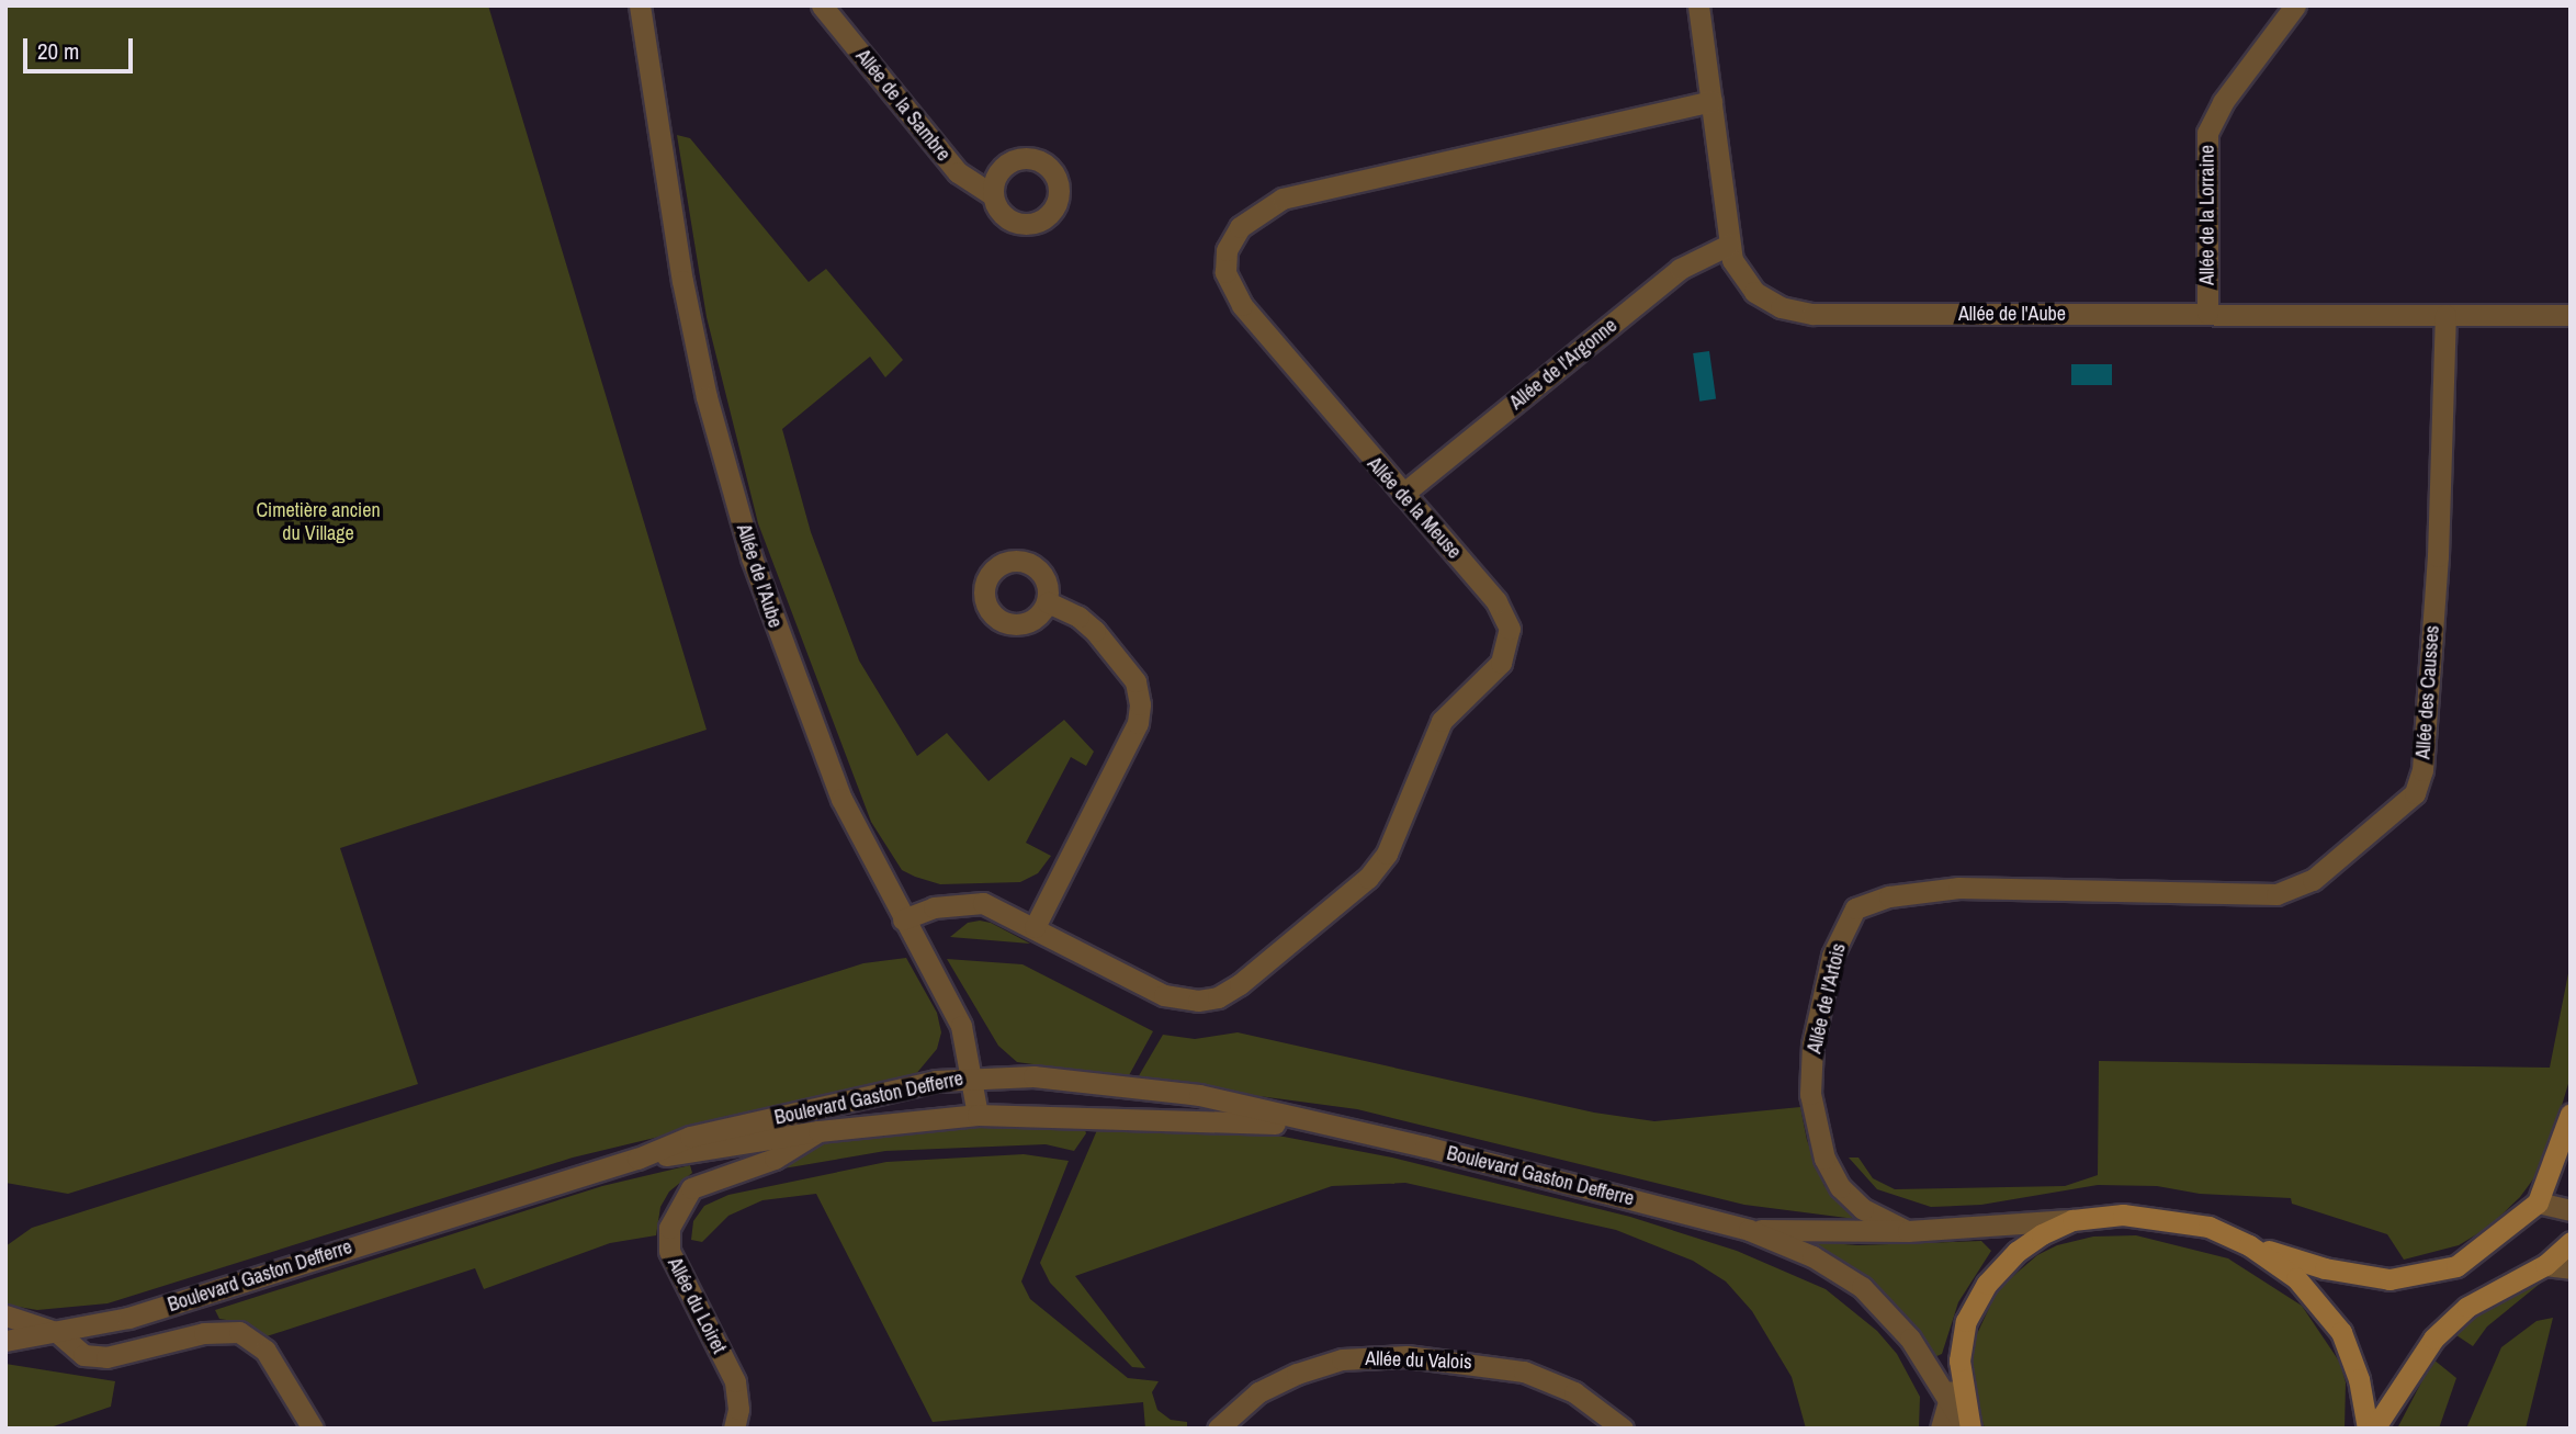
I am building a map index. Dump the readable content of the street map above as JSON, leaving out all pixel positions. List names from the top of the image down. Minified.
{"streets":{"street":["Allée de la Sambre","Allée de la Lorraine","Allée de l'Aube","Allée de l'Argonne","Allée de la Meuse","Allée des Causses","Allée de l'Artois","Boulevard Gaston Defferre","Allée du Loiret","Allée du Valois"]},"crossings":[["Allée de la Lorraine","Allée de l'Aube"],["Allée de l'Aube","Allée de l'Argonne"],["Allée de l'Aube","Allée de la Meuse"],["Allée de l'Aube","Allée des Causses"],["Allée de l'Aube","Boulevard Gaston Defferre"],["Allée de l'Argonne","Allée de la Meuse"],["Allée des Causses","Allée de l'Artois"],["Allée de l'Artois","Boulevard Gaston Defferre"],["Boulevard Gaston Defferre","Allée du Loiret"]],"parks":["Cimetière ancien du Village"],"scale_bar":"20 m"}
